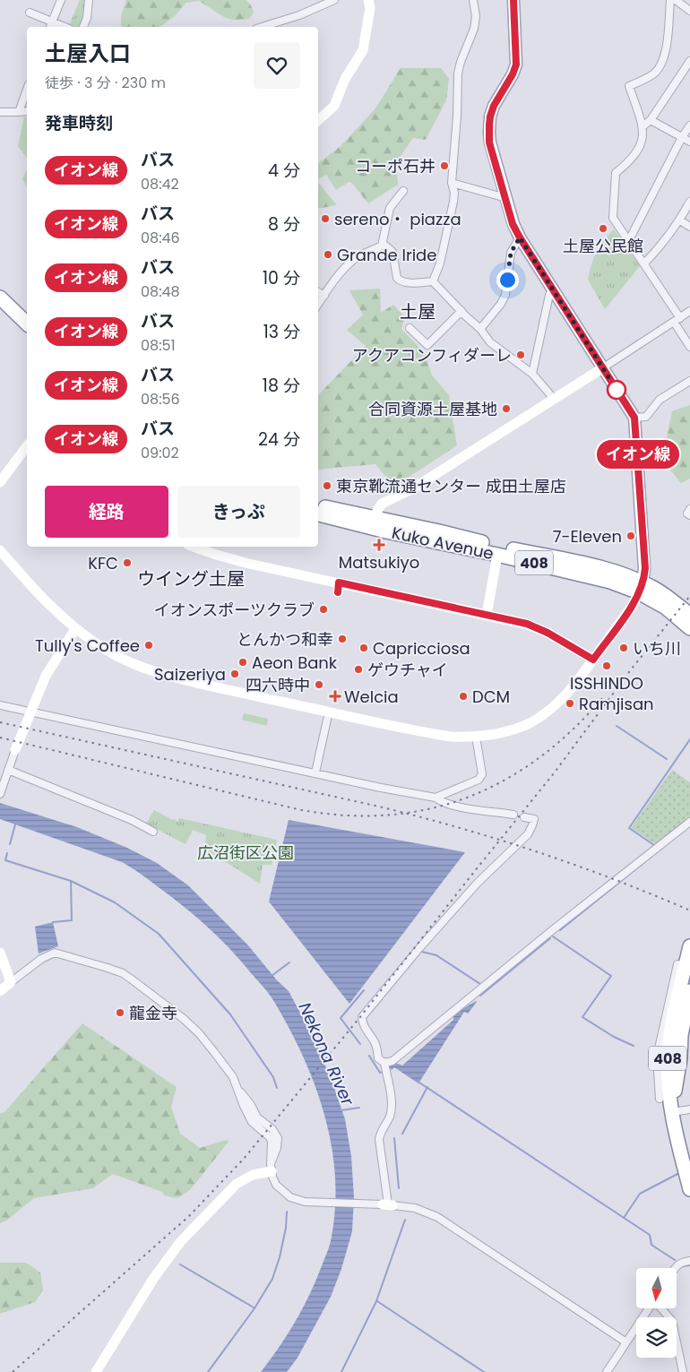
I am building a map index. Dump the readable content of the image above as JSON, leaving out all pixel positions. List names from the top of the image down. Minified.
{"streets":{"highway":["Kuko Avenue","408"]},"districts":["土屋","ウイング土屋"],"water":["Nekona River"],"parks":["広沼街区公園"],"places":{"other":["コーポ石井","sereno・ piazza","土屋公民館","Grande Iride","アクアコンフィダーレ","合同資源土屋基地","東京靴流通センター 成田土屋店","7-Eleven","KFC","イオンスポーツクラブ","とんかつ和幸","Tully's Coffee","Capricciosa","いち川","Aeon Bank","ISSHINDO","ゲウチャイ","Saizeriya","四六時中","DCM","Ramjisan","龍金寺"],"health":["Matsukiyo","Welcia"]},"lines":["bus line イオン線"],"north":"bottom","page":{"on_map":"イオン線","heading":[["土屋入口","徒歩 · 3 分 · 230 m"],"発車時刻"],"list":[{"mark":"イオン線","name":"バス","note":"08:42","value":"4 分"},{"mark":"イオン線","name":"バス","note":"08:46","value":"8 分"},{"mark":"イオン線","name":"バス","note":"08:48","value":"10 分"},{"mark":"イオン線","name":"バス","note":"08:51","value":"13 分"},{"mark":"イオン線","name":"バス","note":"08:56","value":"18 分"},{"mark":"イオン線","name":"バス","note":"09:02","value":"24 分"}],"buttons":["経路","きっぷ"]}}
